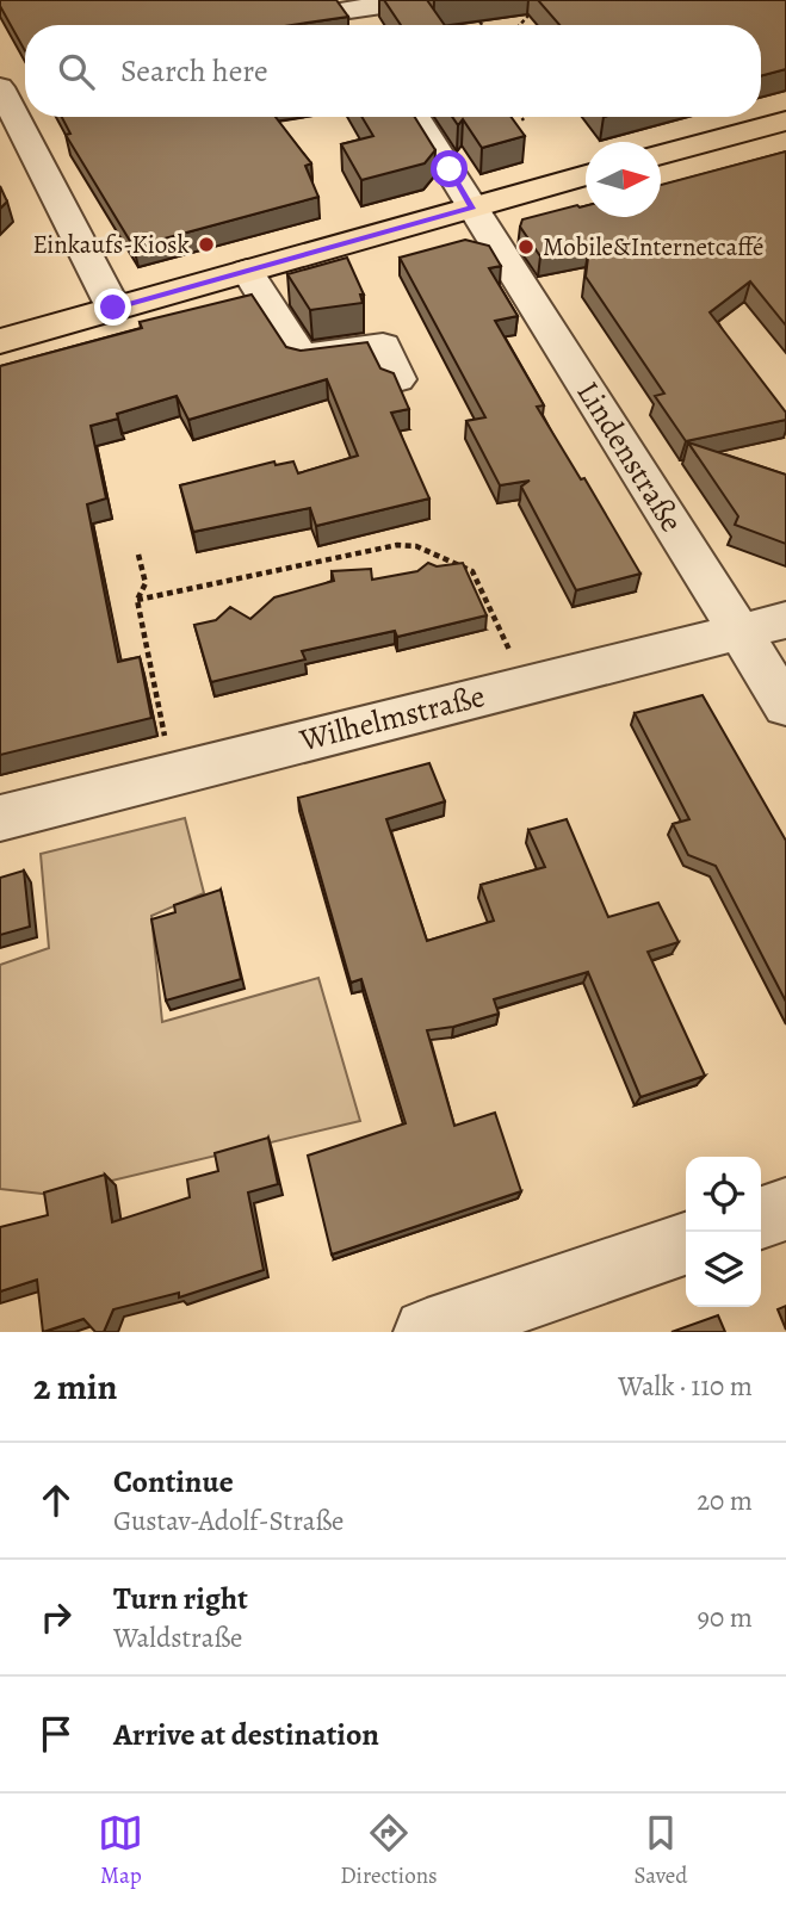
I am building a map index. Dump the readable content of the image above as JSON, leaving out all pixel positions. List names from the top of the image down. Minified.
{"streets":{"street":["Lindenstraße","Wilhelmstraße"]},"crossings":[["Lindenstraße","Wilhelmstraße"]],"places":["Einkaufs-Kiosk","Mobile&Internetcaffé"],"north":"right","page":{"search":"Search here","heading":["2 min","Walk · 110 m"],"list":[["Continue","Gustav-Adolf-Straße","20 m"],["Turn right","Waldstraße","90 m"],"Arrive at destination"],"nav":["Map","Directions","Saved"]}}
